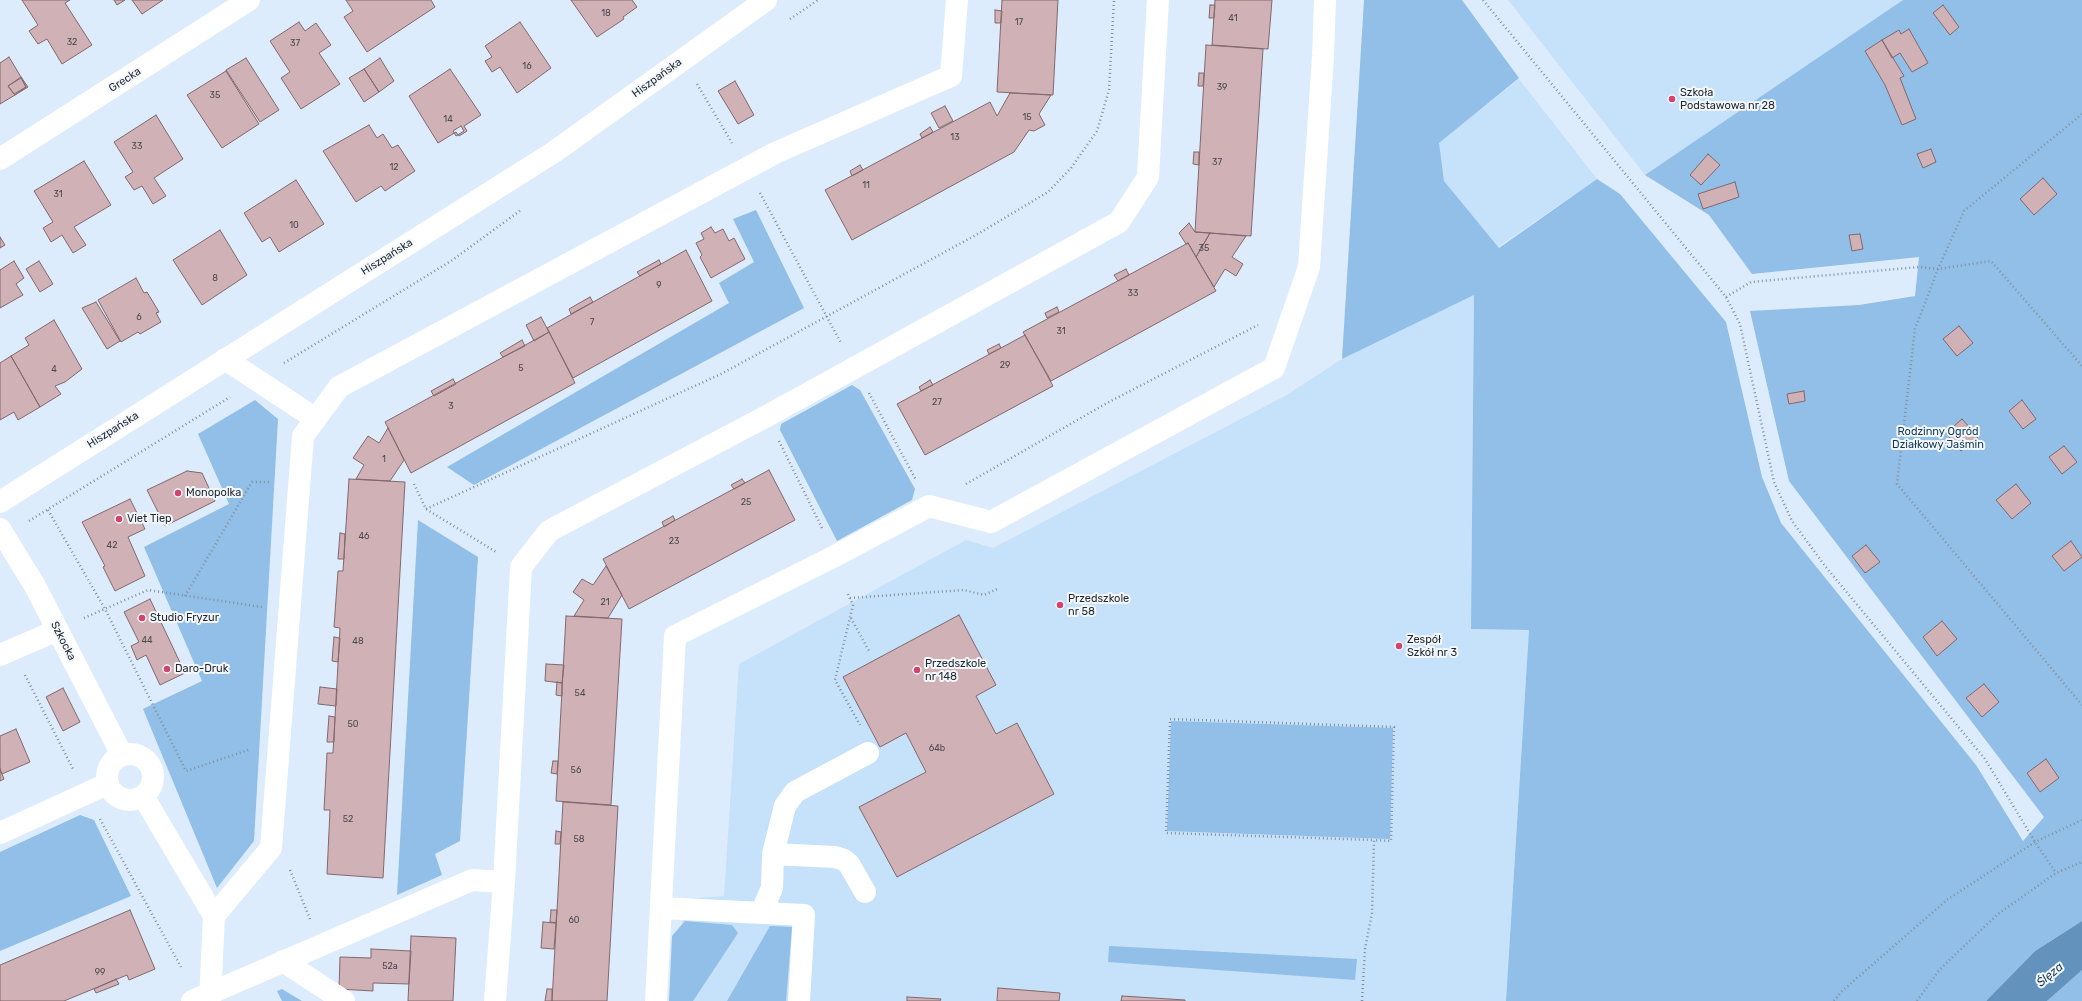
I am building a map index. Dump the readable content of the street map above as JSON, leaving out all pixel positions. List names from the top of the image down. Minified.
{"streets":{"street":["Hiszpańska","Grecka","Szkocka"]},"water":["Ślęza"],"parks":["Rodzinny Ogród Działkowy Jaśmin"],"places":["Szkoła Podstawowa nr 28","Monopolka","Viet Tiep","Przedszkole nr 58","Studio Fryzur","Zespół Szkół nr 3","Daro-Druk","Przedszkole nr 148"],"house_numbers":["18","41","17","32","37","16","39","35","15","14","13","33","37","12","11","31","10","35","8","9","33","6","7","31","29","5","4","27","3","1","25","46","23","42","21","44","48","54","50","64b","56","52","58","60","52a","99"]}
